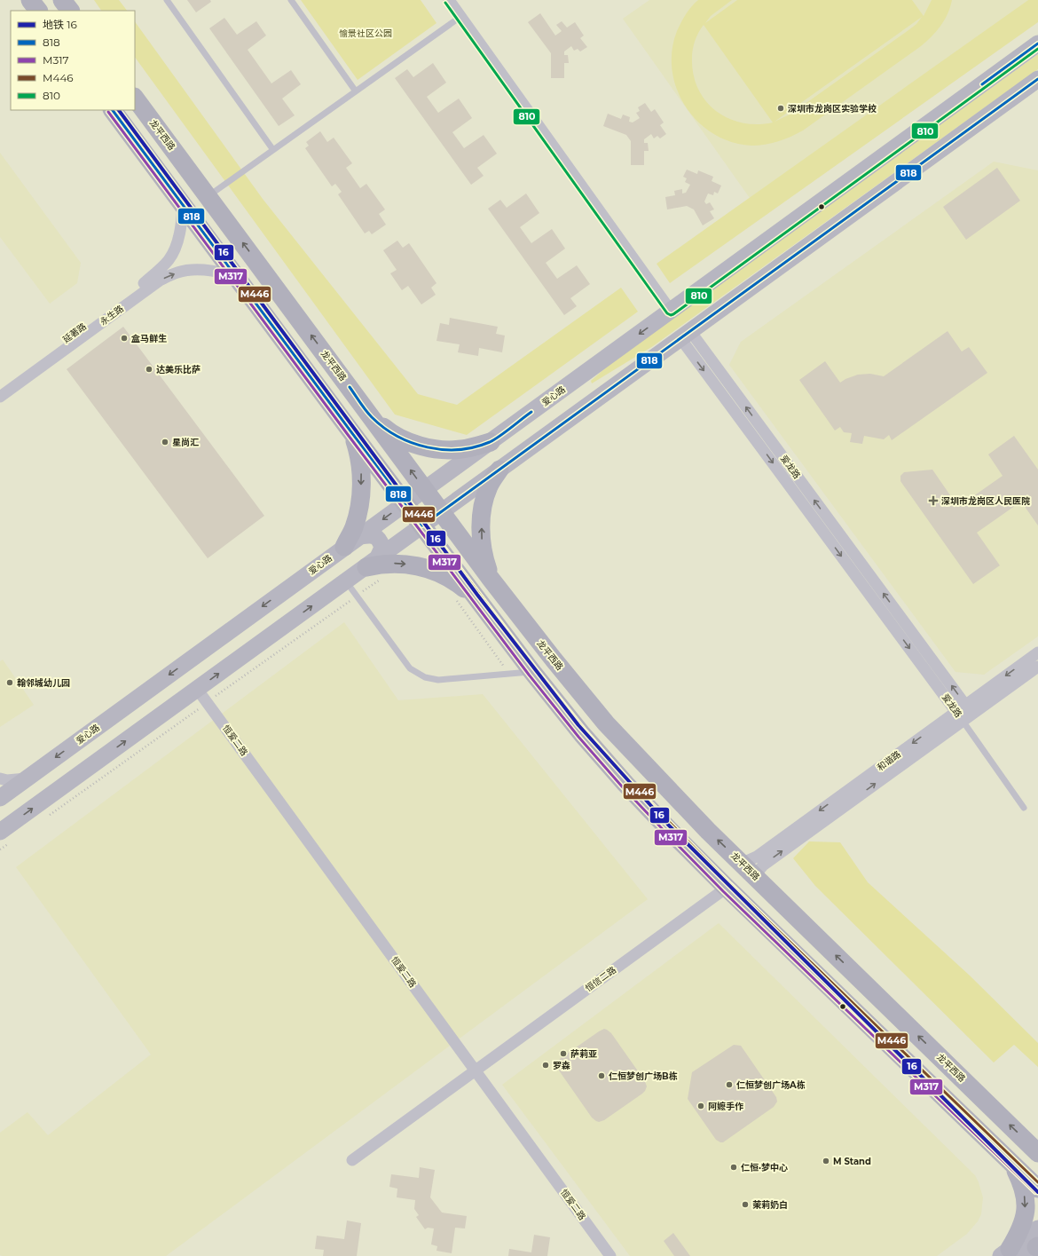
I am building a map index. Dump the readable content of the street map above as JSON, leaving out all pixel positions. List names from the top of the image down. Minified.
{"streets":{"main road":["龙平西路"],"street":["永生路","延著路","爱心路","爱龙路","恒爱二路","和谐路","恒信二路"]},"crossings":[["龙平西路","爱心路"],["龙平西路","和谐路"],["爱龙路","和谐路"],["恒爱二路","恒信二路"]],"one_way":["永生路"],"parks":["愉景社区公园"],"places":{"other":["深圳市龙岗区实验学校","盒马鲜生","达美乐比萨","星尚汇","翰邻城幼儿园","萨莉亚","罗森","仁恒梦创广场B栋","仁恒梦创广场A栋","阿嬷手作","M Stand","仁恒·梦中心","茉莉奶白"],"health":["深圳市龙岗区人民医院"]},"lines":["transit line 810","transit line 818","metro line 16","transit line M446","transit line M317"],"legend":["地铁 16","818","M317","M446","810"]}
